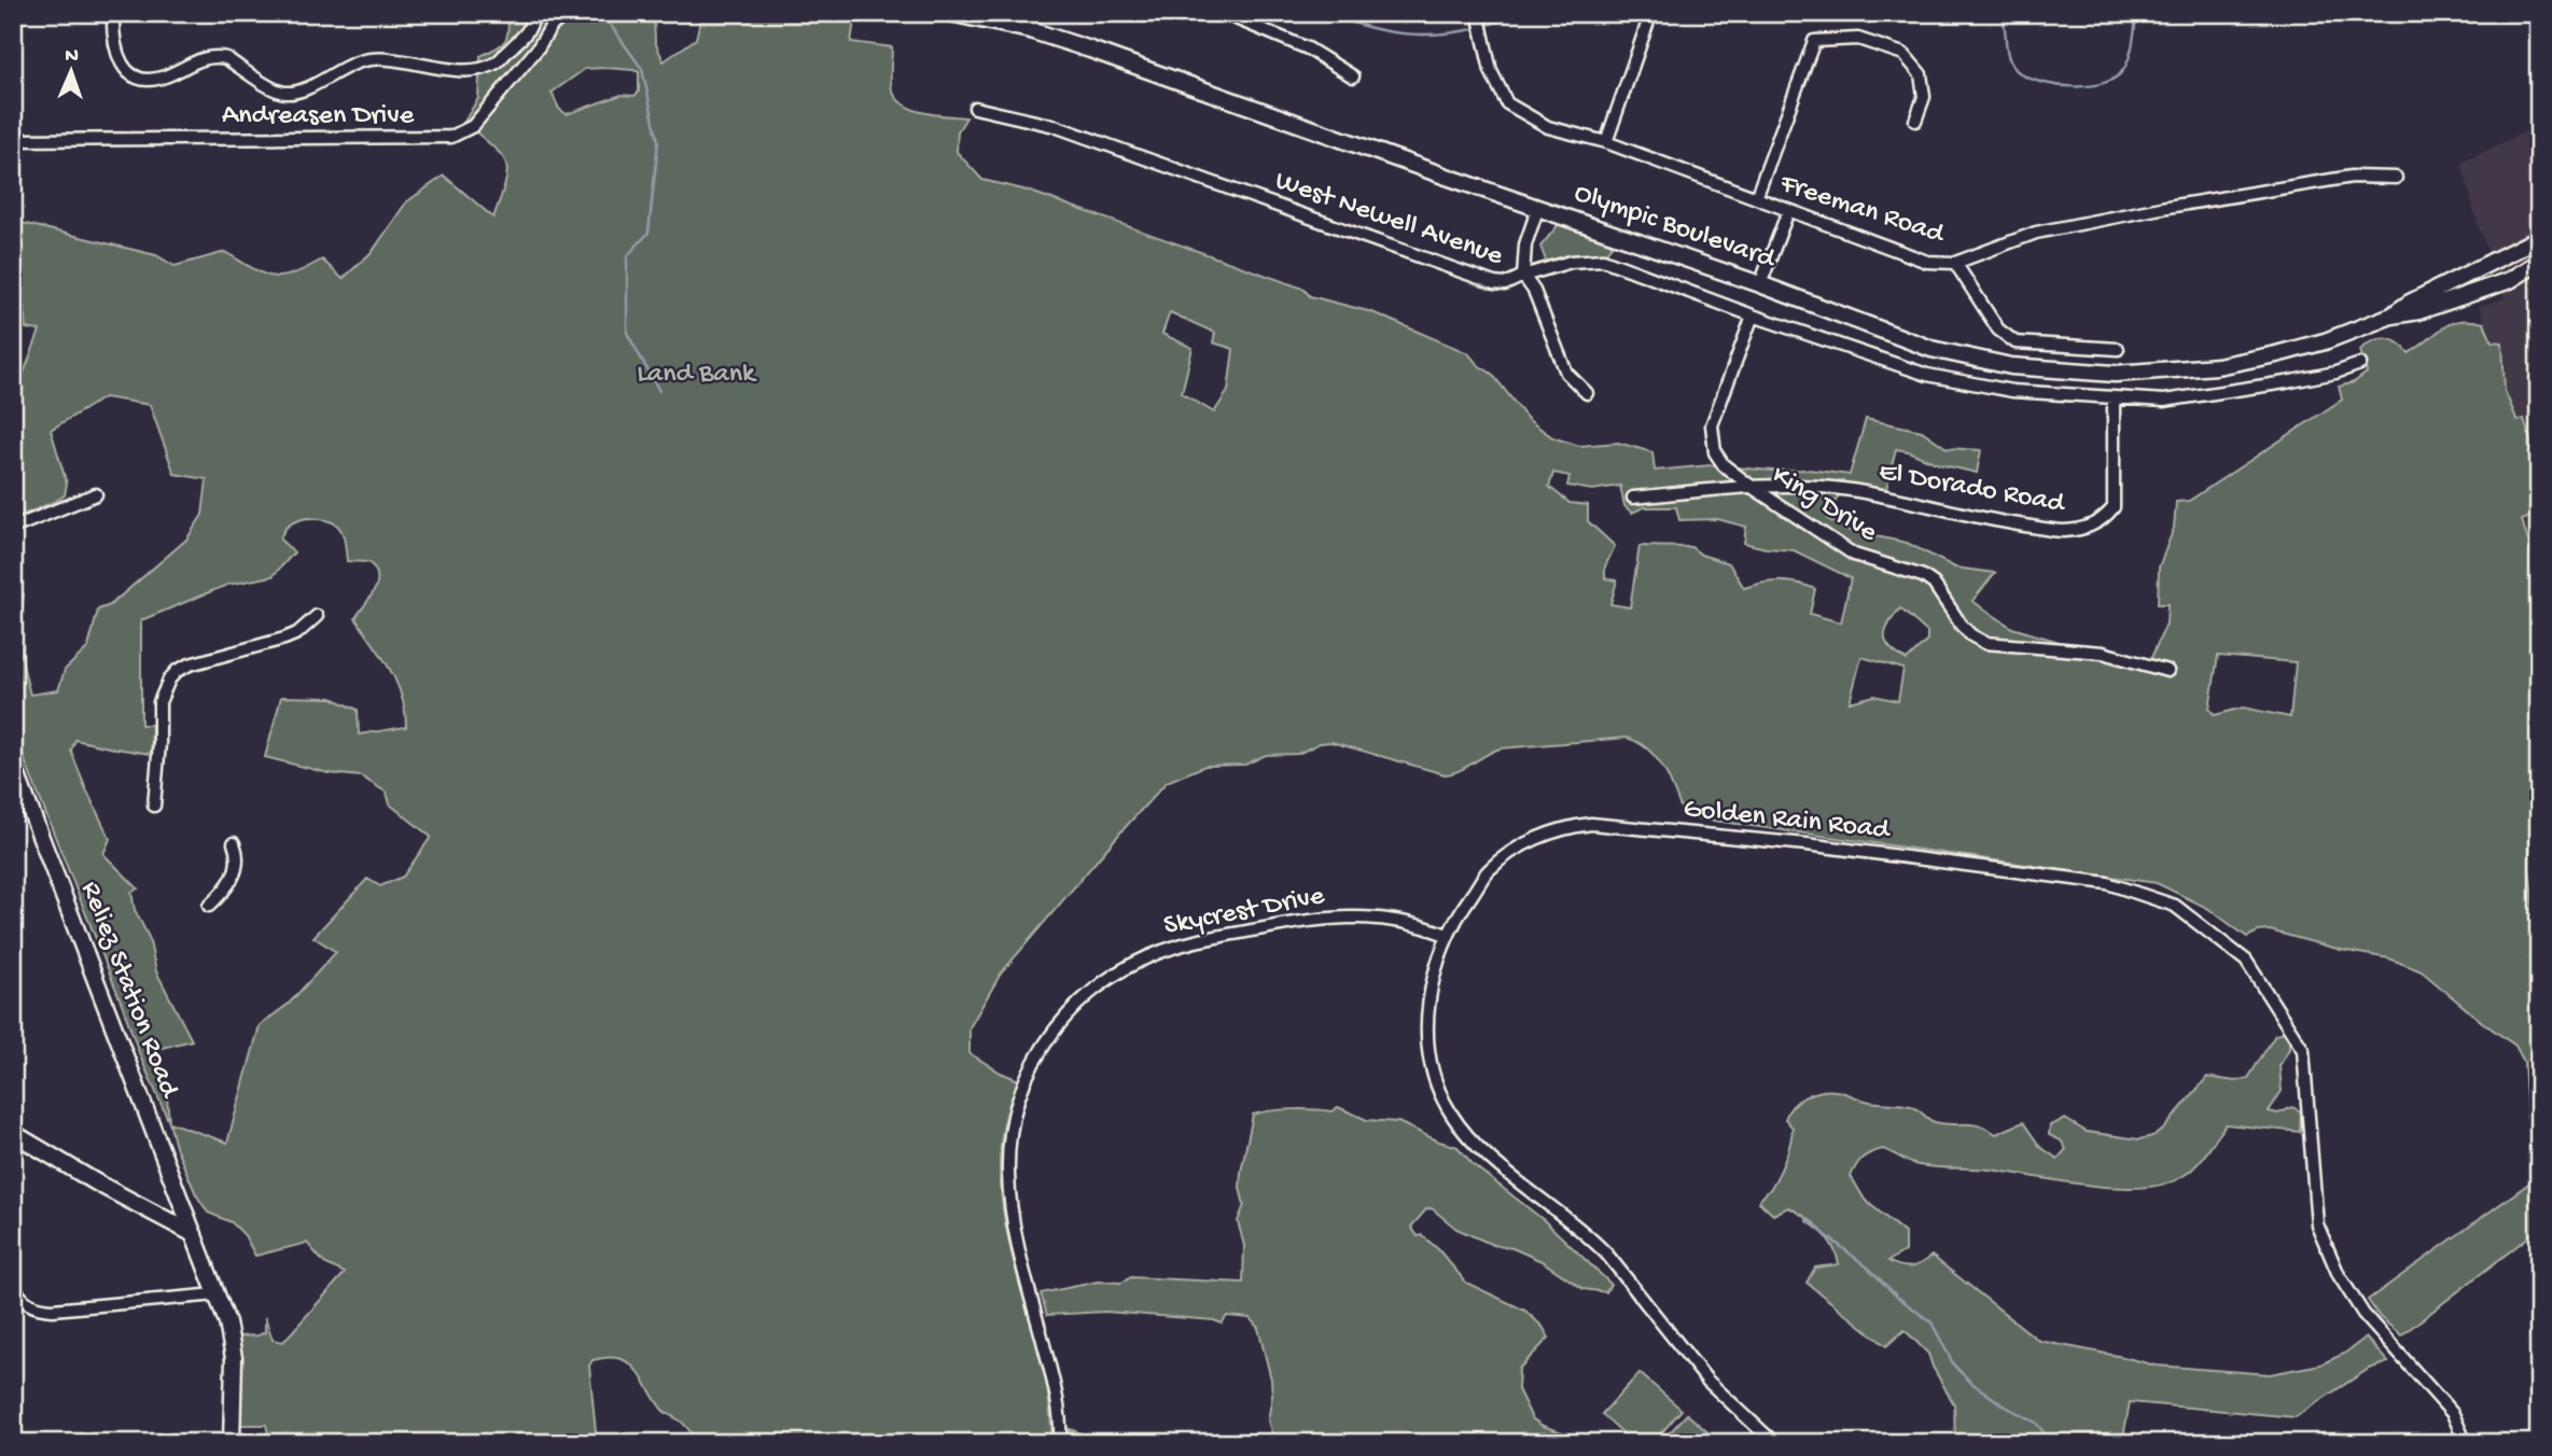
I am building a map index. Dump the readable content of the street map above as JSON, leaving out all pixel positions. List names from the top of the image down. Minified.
{"streets":{"main road":["Olympic Boulevard","Reliez Station Road"],"street":["Andreasen Drive","Freeman Road","West Newell Avenue","El Dorado Road","King Drive","Golden Rain Road","Skycrest Drive"]},"crossings":[["West Newell Avenue","El Dorado Road"],["West Newell Avenue","King Drive"],["El Dorado Road","King Drive"],["Golden Rain Road","Skycrest Drive"]],"parks":["Land Bank"],"north":"top"}
